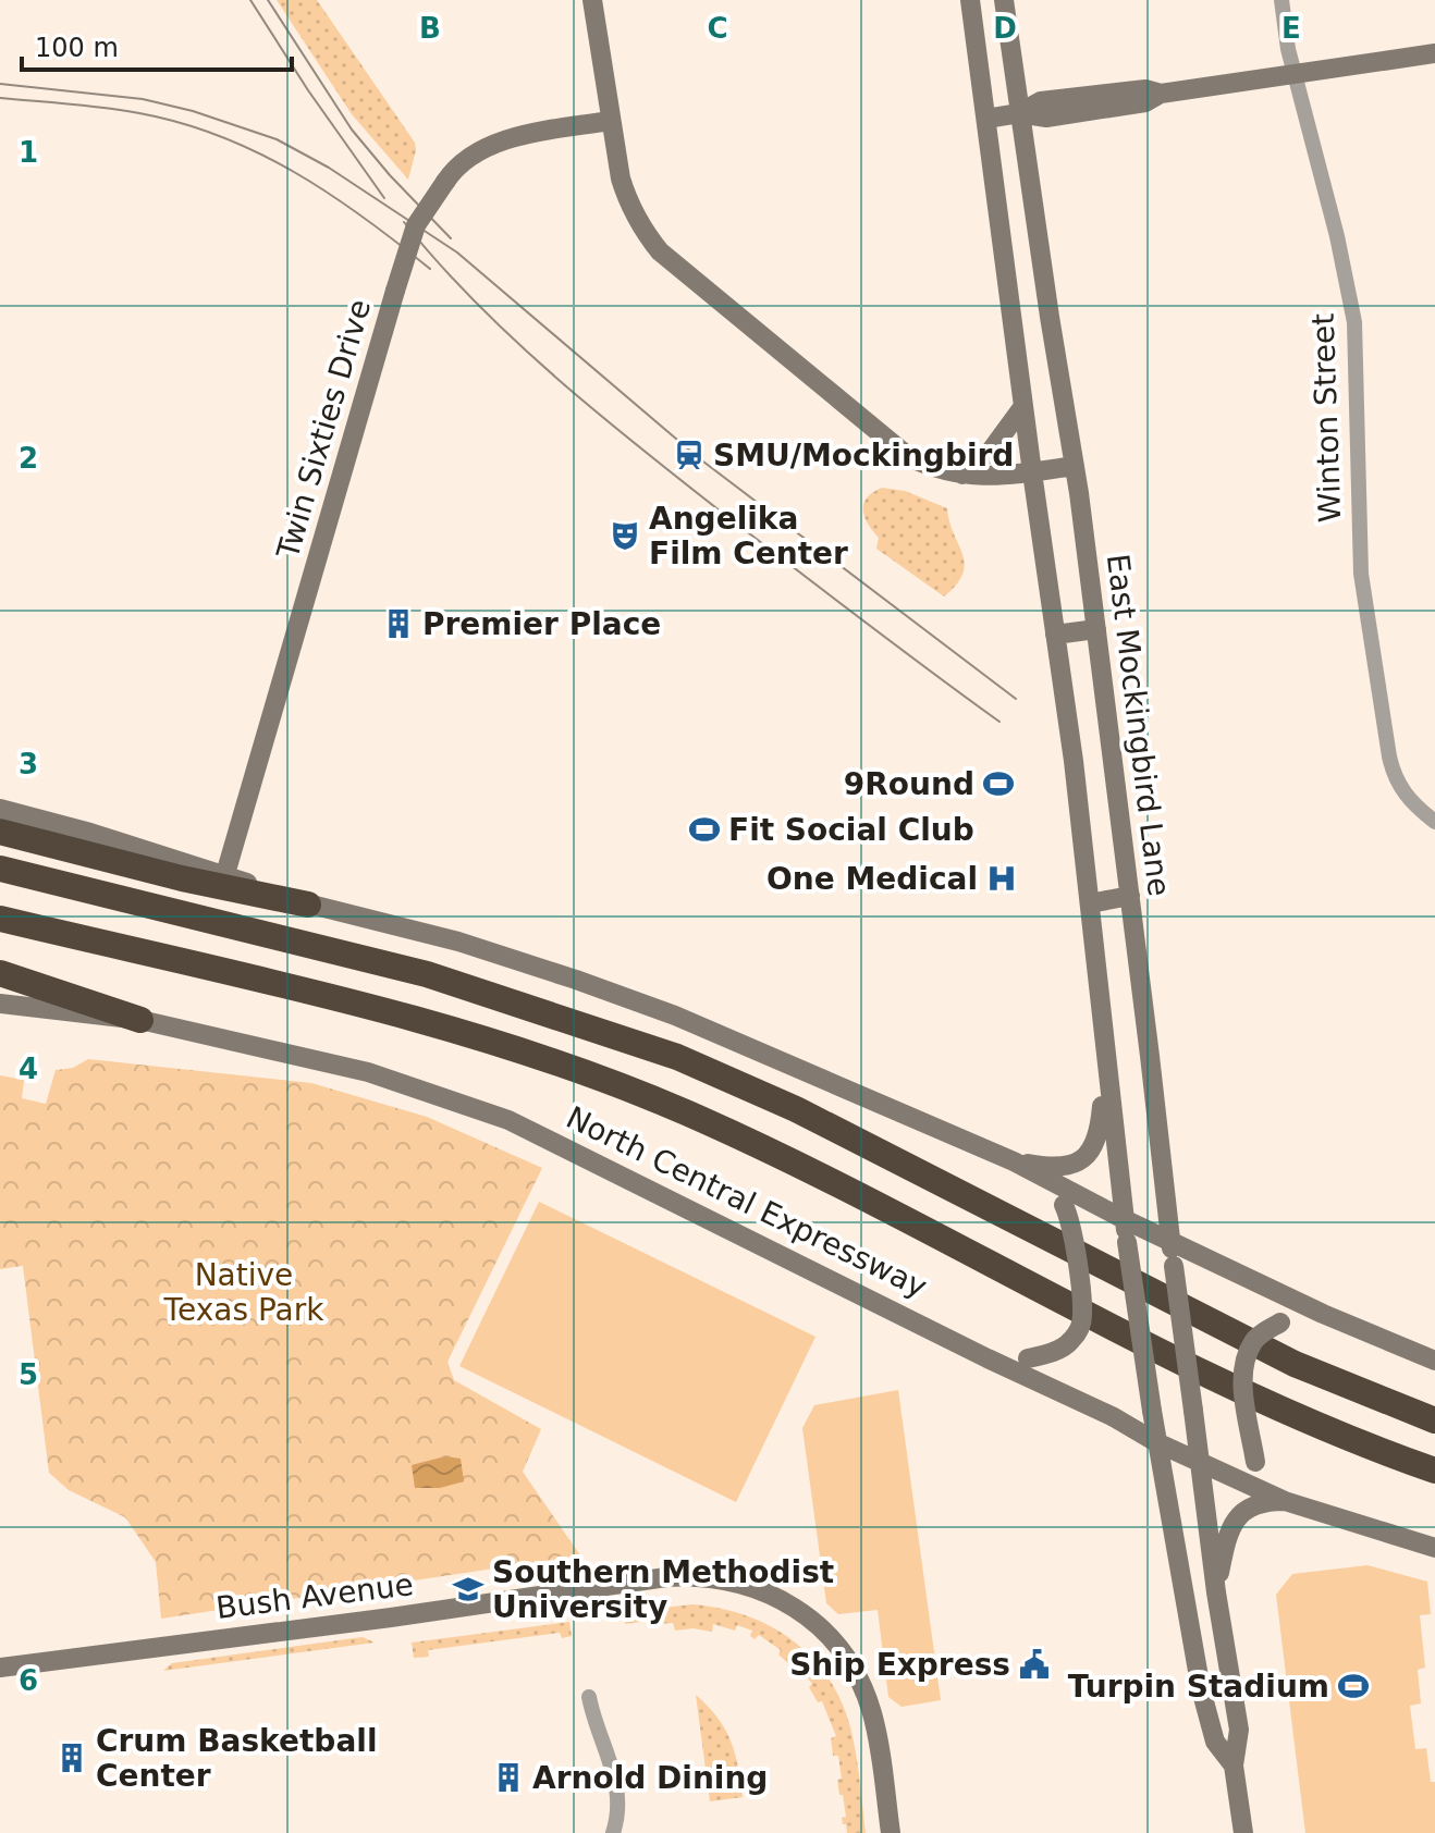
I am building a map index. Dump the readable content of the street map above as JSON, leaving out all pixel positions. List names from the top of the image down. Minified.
{"streets":{"highway":["North Central Expressway"],"main road":["Twin Sixties Drive","East Mockingbird Lane","Bush Avenue"],"street":["Winton Street"]},"crossings":[["East Mockingbird Lane","North Central Expressway"]],"parks":["Native Texas Park"],"places":{"station":["SMU/Mockingbird"],"theatre":["Angelika Film Center"],"building":["Premier Place","Crum Basketball Center","Arnold Dining"],"sports":["9Round","Fit Social Club","Turpin Stadium"],"hospital":["One Medical"],"school or university":["Southern Methodist University"],"public building":["Ship Express"]},"scale_bar":"100 m","grid":{"columns":["B","C","D","E"],"rows":["1","2","3","4","5","6"]}}
